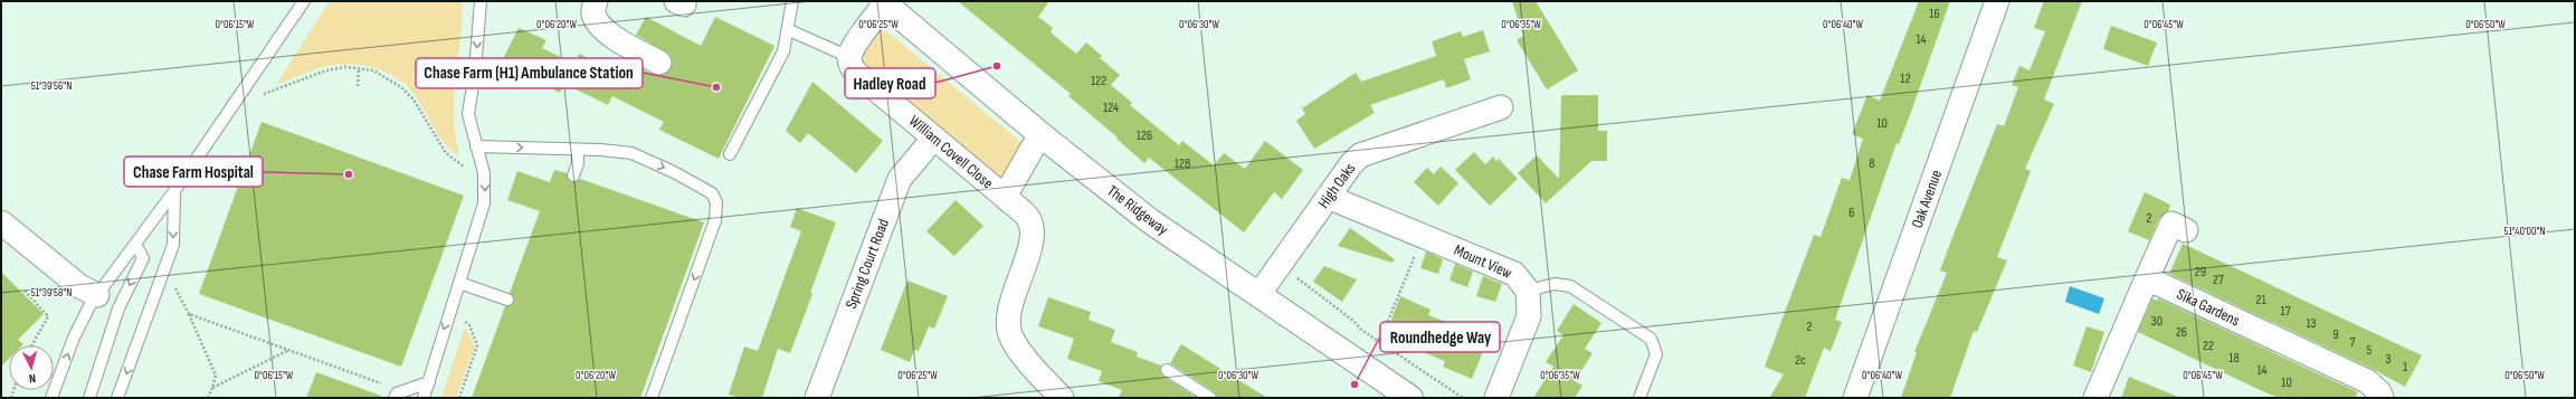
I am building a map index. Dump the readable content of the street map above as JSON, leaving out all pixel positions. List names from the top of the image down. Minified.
{"streets":{"main road":["The Ridgeway"],"street":["William Covell Close","High Oaks","Oak Avenue","Mount View","Spring Court Road","Sika Gardens"]},"crossings":[["William Covell Close","The Ridgeway"],["William Covell Close","Spring Court Road"],["High Oaks","The Ridgeway"],["High Oaks","Mount View"]],"places":["Hadley Road","Chase Farm (H1) Ambulance Station","Chase Farm Hospital","Roundhedge Way"],"house_numbers":["16","14","12","122","124","10","126","128","8","6","2","29","27","21","17","30","13","2","26","9","7","22","5","18","3","2c","1","14","10"],"north":"bottom","coordinates":["0°06'15\"W","0°06'20\"W","0°06'25\"W","0°06'30\"W","0°06'35\"W","0°06'40\"W","0°06'45\"W","0°06'50\"W","51°39'56\"N","51°40'00\"N","51°39'58\"N"]}
